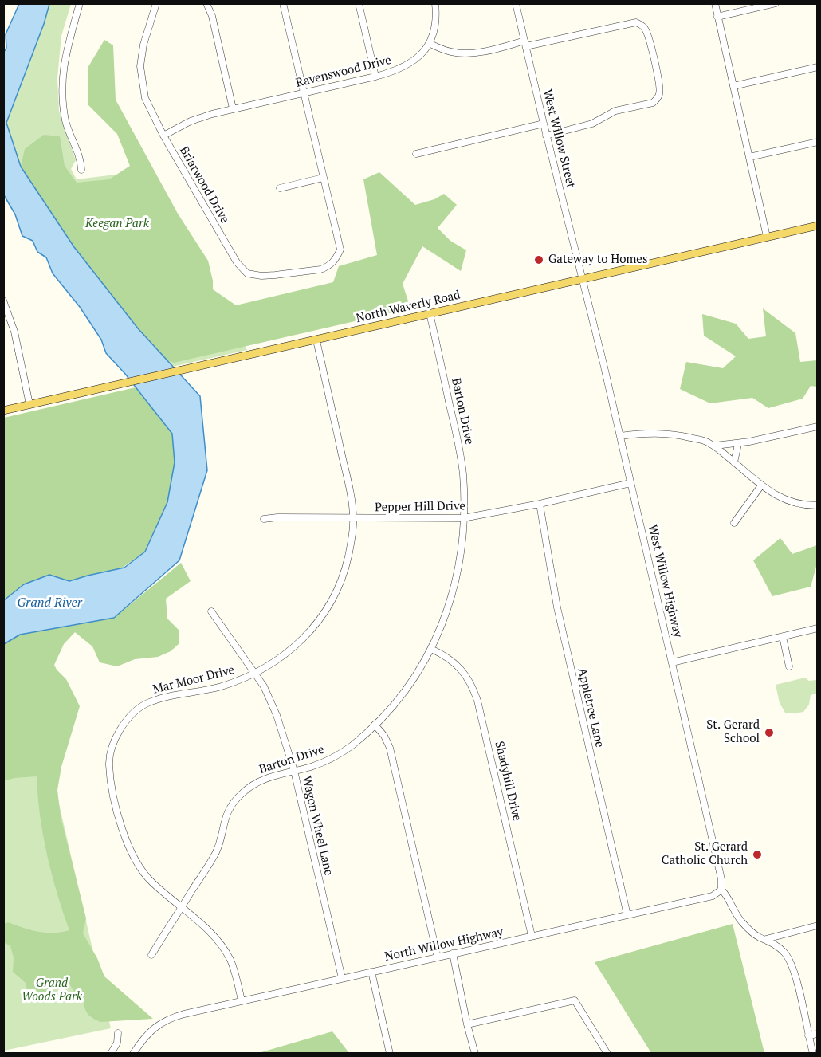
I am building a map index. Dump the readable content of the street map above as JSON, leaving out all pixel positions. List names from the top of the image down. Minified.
{"streets":{"main road":["North Waverly Road"],"street":["Ravenswood Drive","West Willow Street","Briarwood Drive","Barton Drive","Pepper Hill Drive","West Willow Highway","Mar Moor Drive","Appletree Lane","Shadyhill Drive","Wagon Wheel Lane","North Willow Highway"]},"crossings":[["Ravenswood Drive","Briarwood Drive"],["West Willow Street","North Waverly Road"],["West Willow Street","West Willow Highway"],["North Waverly Road","Barton Drive"],["North Waverly Road","West Willow Highway"],["North Waverly Road","Mar Moor Drive"],["Barton Drive","Pepper Hill Drive"],["Barton Drive","Mar Moor Drive"],["Barton Drive","Shadyhill Drive"],["Barton Drive","Wagon Wheel Lane"],["Pepper Hill Drive","West Willow Highway"],["Pepper Hill Drive","Mar Moor Drive"],["Pepper Hill Drive","Appletree Lane"],["West Willow Highway","North Willow Highway"],["Mar Moor Drive","Wagon Wheel Lane"],["Mar Moor Drive","North Willow Highway"],["Appletree Lane","North Willow Highway"],["Shadyhill Drive","North Willow Highway"],["Wagon Wheel Lane","North Willow Highway"]],"water":["Grand River"],"parks":["Keegan Park","Grand Woods Park"],"places":["Gateway to Homes","St. Gerard School","St. Gerard Catholic Church"]}
